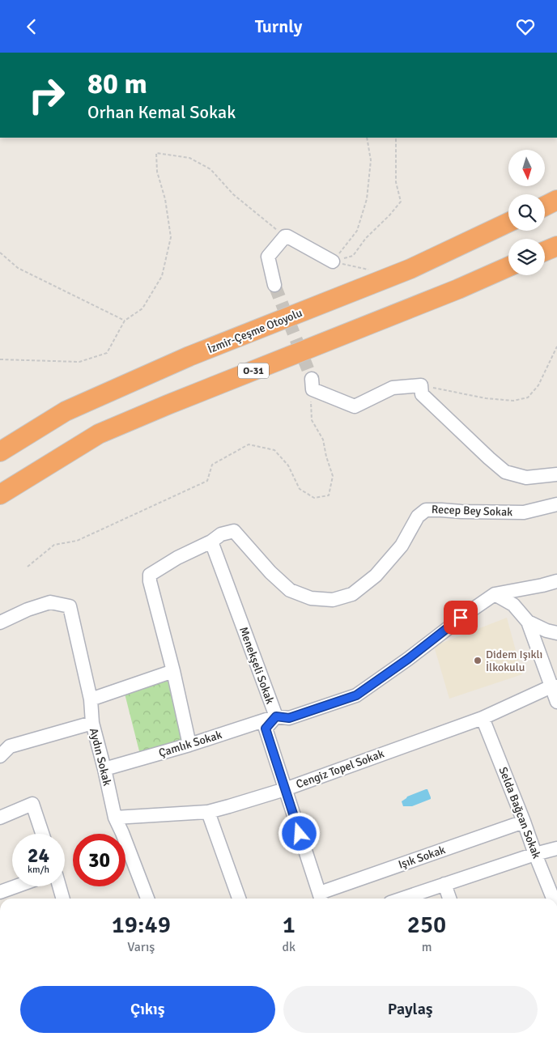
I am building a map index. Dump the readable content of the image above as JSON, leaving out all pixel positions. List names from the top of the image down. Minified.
{"streets":{"highway":["İzmir-Çeşme Otoyolu","O-31"],"street":["Recep Bey Sokak","Menekşeli Sokak","Çamlık Sokak","Aydın Sokak","Cengiz Topel Sokak","Selda Bağcan Sokak","Işık Sokak"]},"crossings":[["Recep Bey Sokak","Menekşeli Sokak"],["Menekşeli Sokak","Çamlık Sokak"],["Menekşeli Sokak","Cengiz Topel Sokak"],["Menekşeli Sokak","Işık Sokak"],["Çamlık Sokak","Aydın Sokak"],["Aydın Sokak","Cengiz Topel Sokak"],["Cengiz Topel Sokak","Selda Bağcan Sokak"],["Selda Bağcan Sokak","Işık Sokak"]],"places":["Didem Işıklı İlkokulu"],"north":"bottom","page":{"header":"Turnly","turn":["80 m","Orhan Kemal Sokak"],"speed":"24 km/h","limit":"30","eta":["19:49","Varış","1","dk","250","m"],"buttons":["Çıkış","Paylaş"]}}
